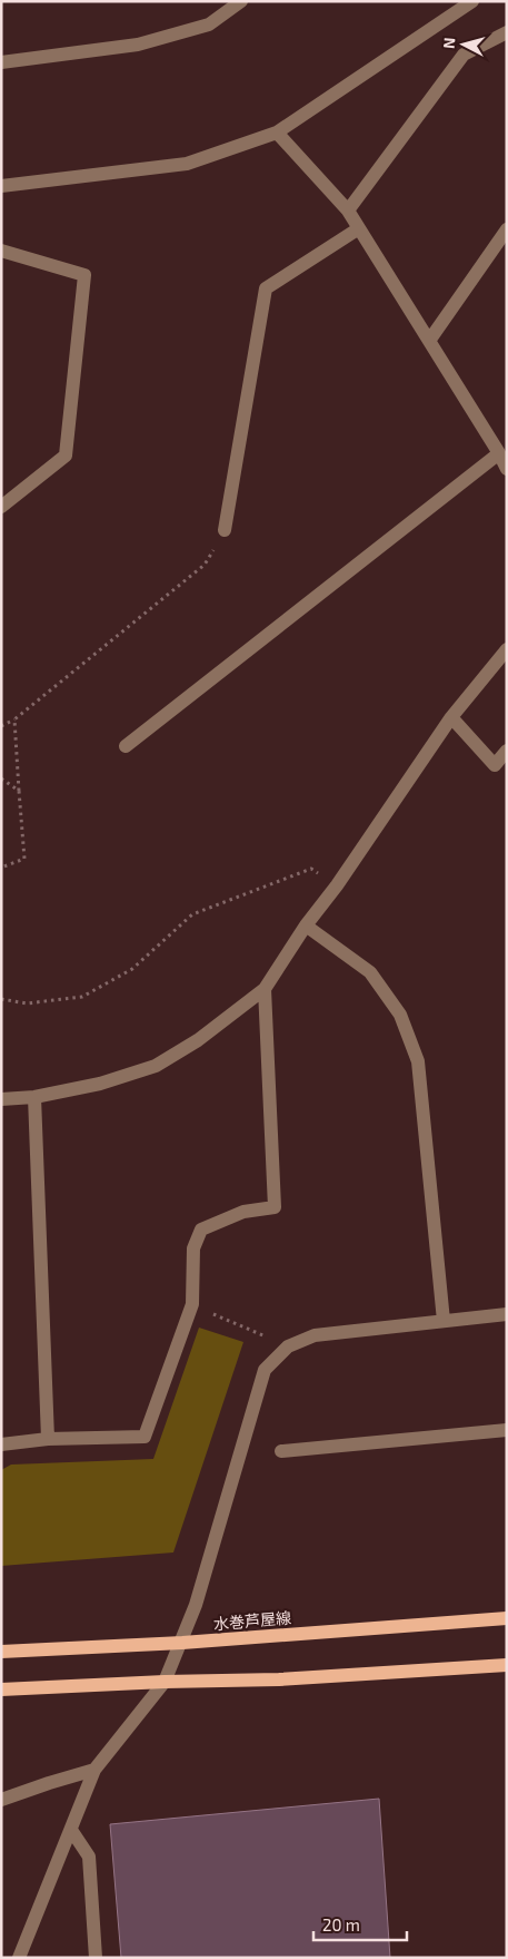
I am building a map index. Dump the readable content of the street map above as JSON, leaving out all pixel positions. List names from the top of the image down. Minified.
{"streets":{"main road":["水巻芦屋線"]},"scale_bar":"20 m","north":"left"}
